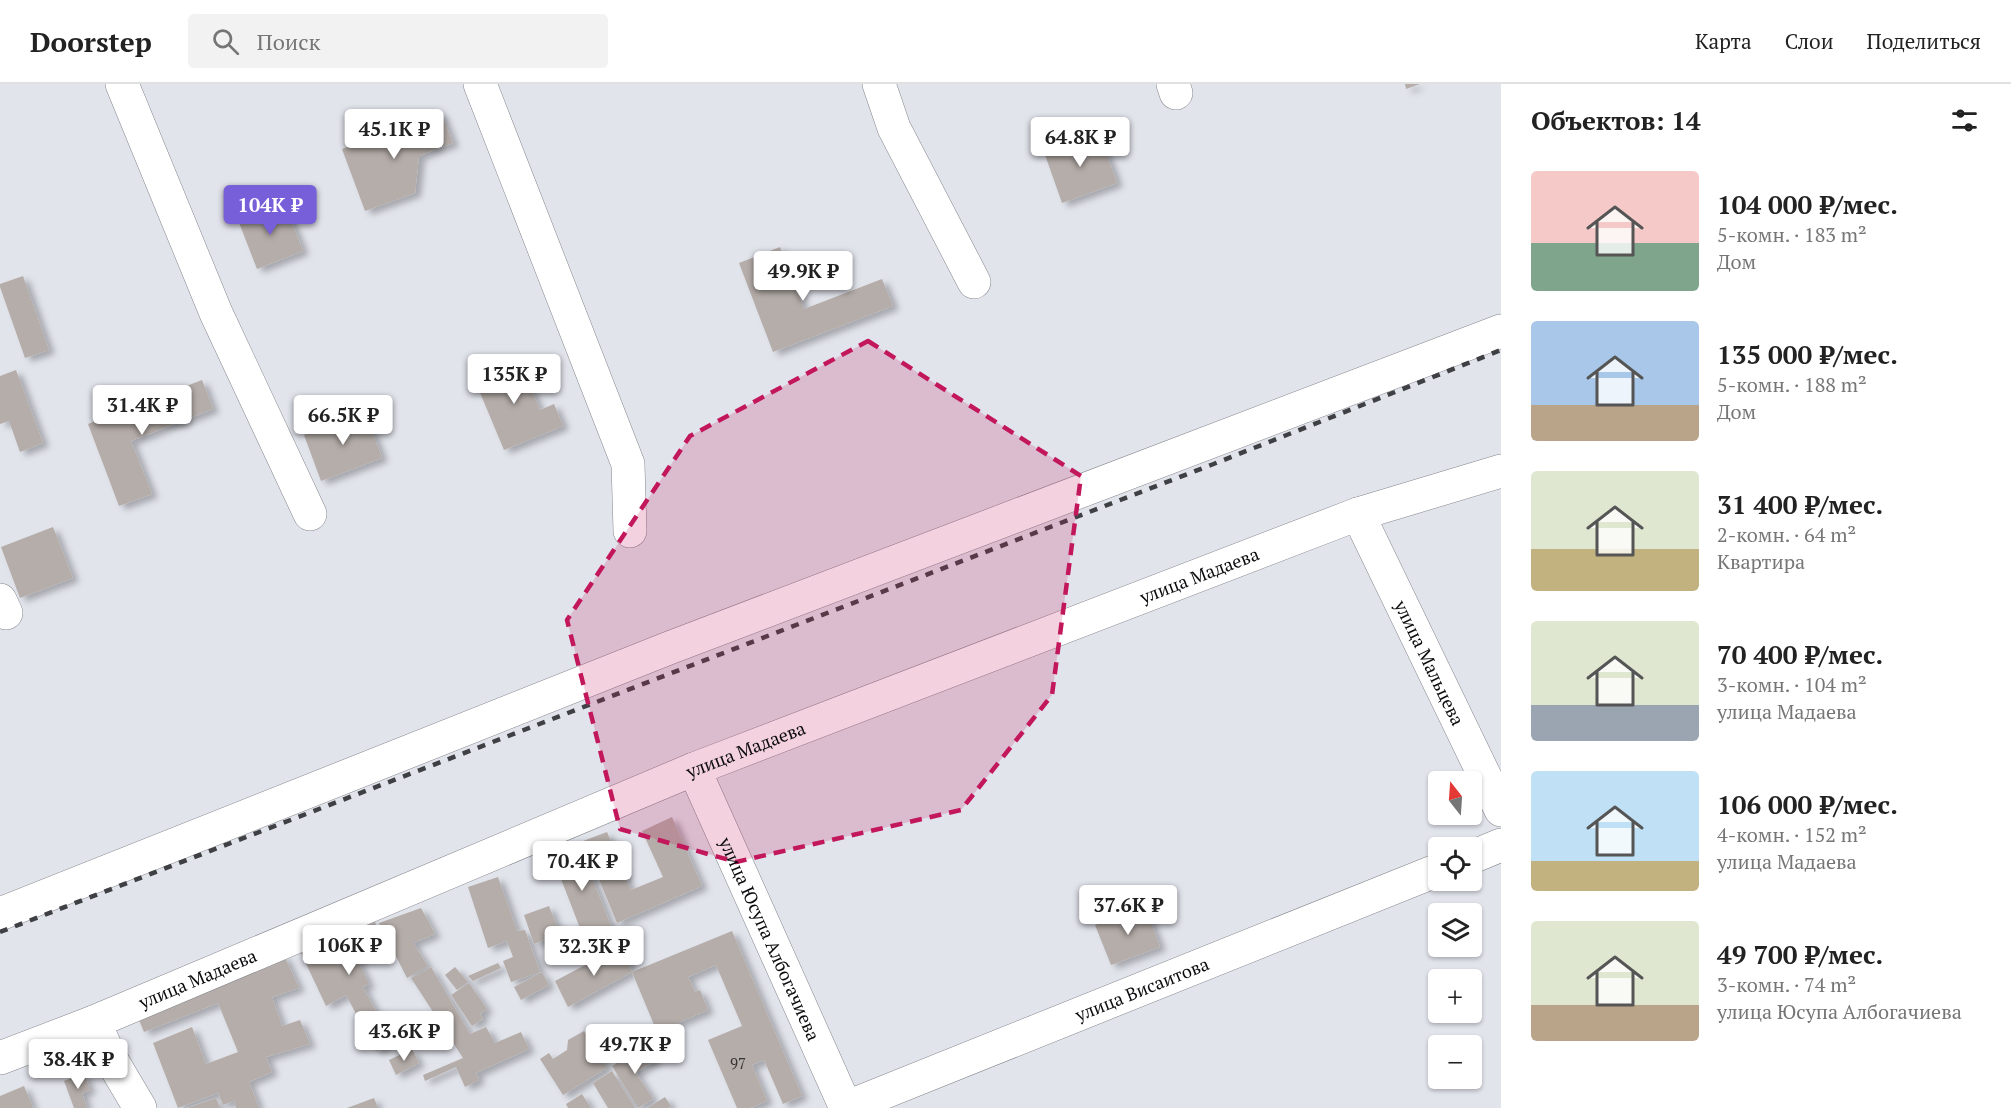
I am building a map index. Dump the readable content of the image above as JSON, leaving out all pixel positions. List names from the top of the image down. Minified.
{"streets":{"street":["улица Мадаева","улица Мальцева","улица Юсупа Албогачиева","улица Висаитова"]},"crossings":[["улица Мадаева","улица Мальцева"],["улица Мадаева","улица Юсупа Албогачиева"],["улица Юсупа Албогачиева","улица Висаитова"]],"house_numbers":["97"],"north":"top","page":{"header":"Doorstep","search":"Поиск","nav":["Карта","Слои","Поделиться"],"heading":"Объектов: 14","price":["45.1K ₽","64.8K ₽","104K ₽","49.9K ₽","135K ₽","31.4K ₽","66.5K ₽","70.4K ₽","37.6K ₽","106K ₽","32.3K ₽","43.6K ₽","49.7K ₽","38.4K ₽"],"list":[{"name":"104 000 ₽/мес.","note":"5-комн. · 183 m² · Дом"},{"name":"135 000 ₽/мес.","note":"5-комн. · 188 m² · Дом"},{"name":"31 400 ₽/мес.","note":"2-комн. · 64 m² · Квартира"},{"name":"70 400 ₽/мес.","note":"3-комн. · 104 m² · улица Мадаева"},{"name":"106 000 ₽/мес.","note":"4-комн. · 152 m² · улица Мадаева"},{"name":"49 700 ₽/мес.","note":"3-комн. · 74 m² · улица Юсупа Албогачиева"}],"map_buttons":["+","−"]}}
